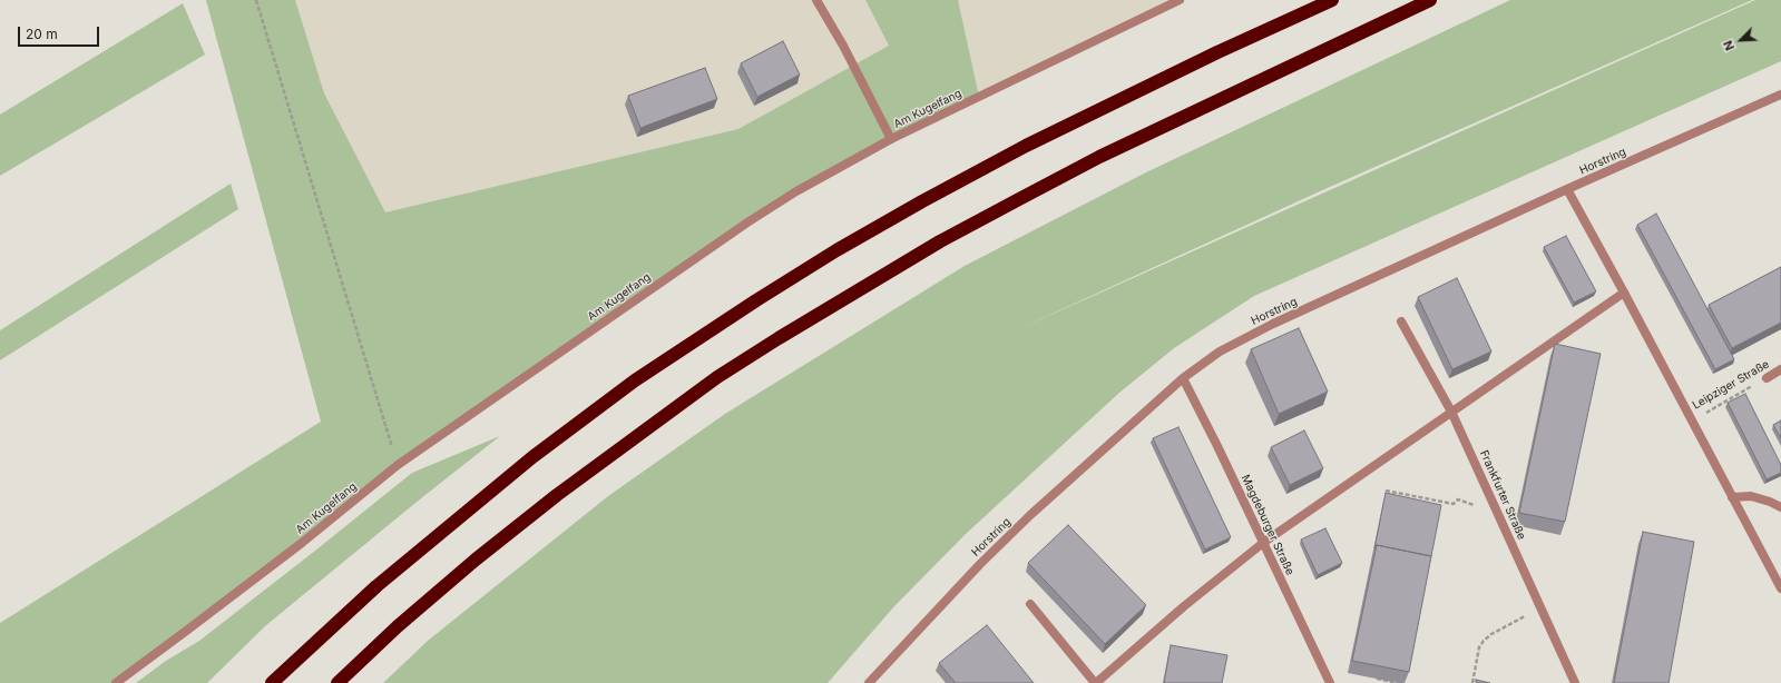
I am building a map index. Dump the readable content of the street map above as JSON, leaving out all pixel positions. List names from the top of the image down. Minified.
{"streets":{"street":["Am Kugelfang","Horstring","Leipziger Straße","Frankfurter Straße","Magdeburger Straße"]},"crossings":[["Horstring","Magdeburger Straße"]],"scale_bar":"20 m","north":"bottom left"}
